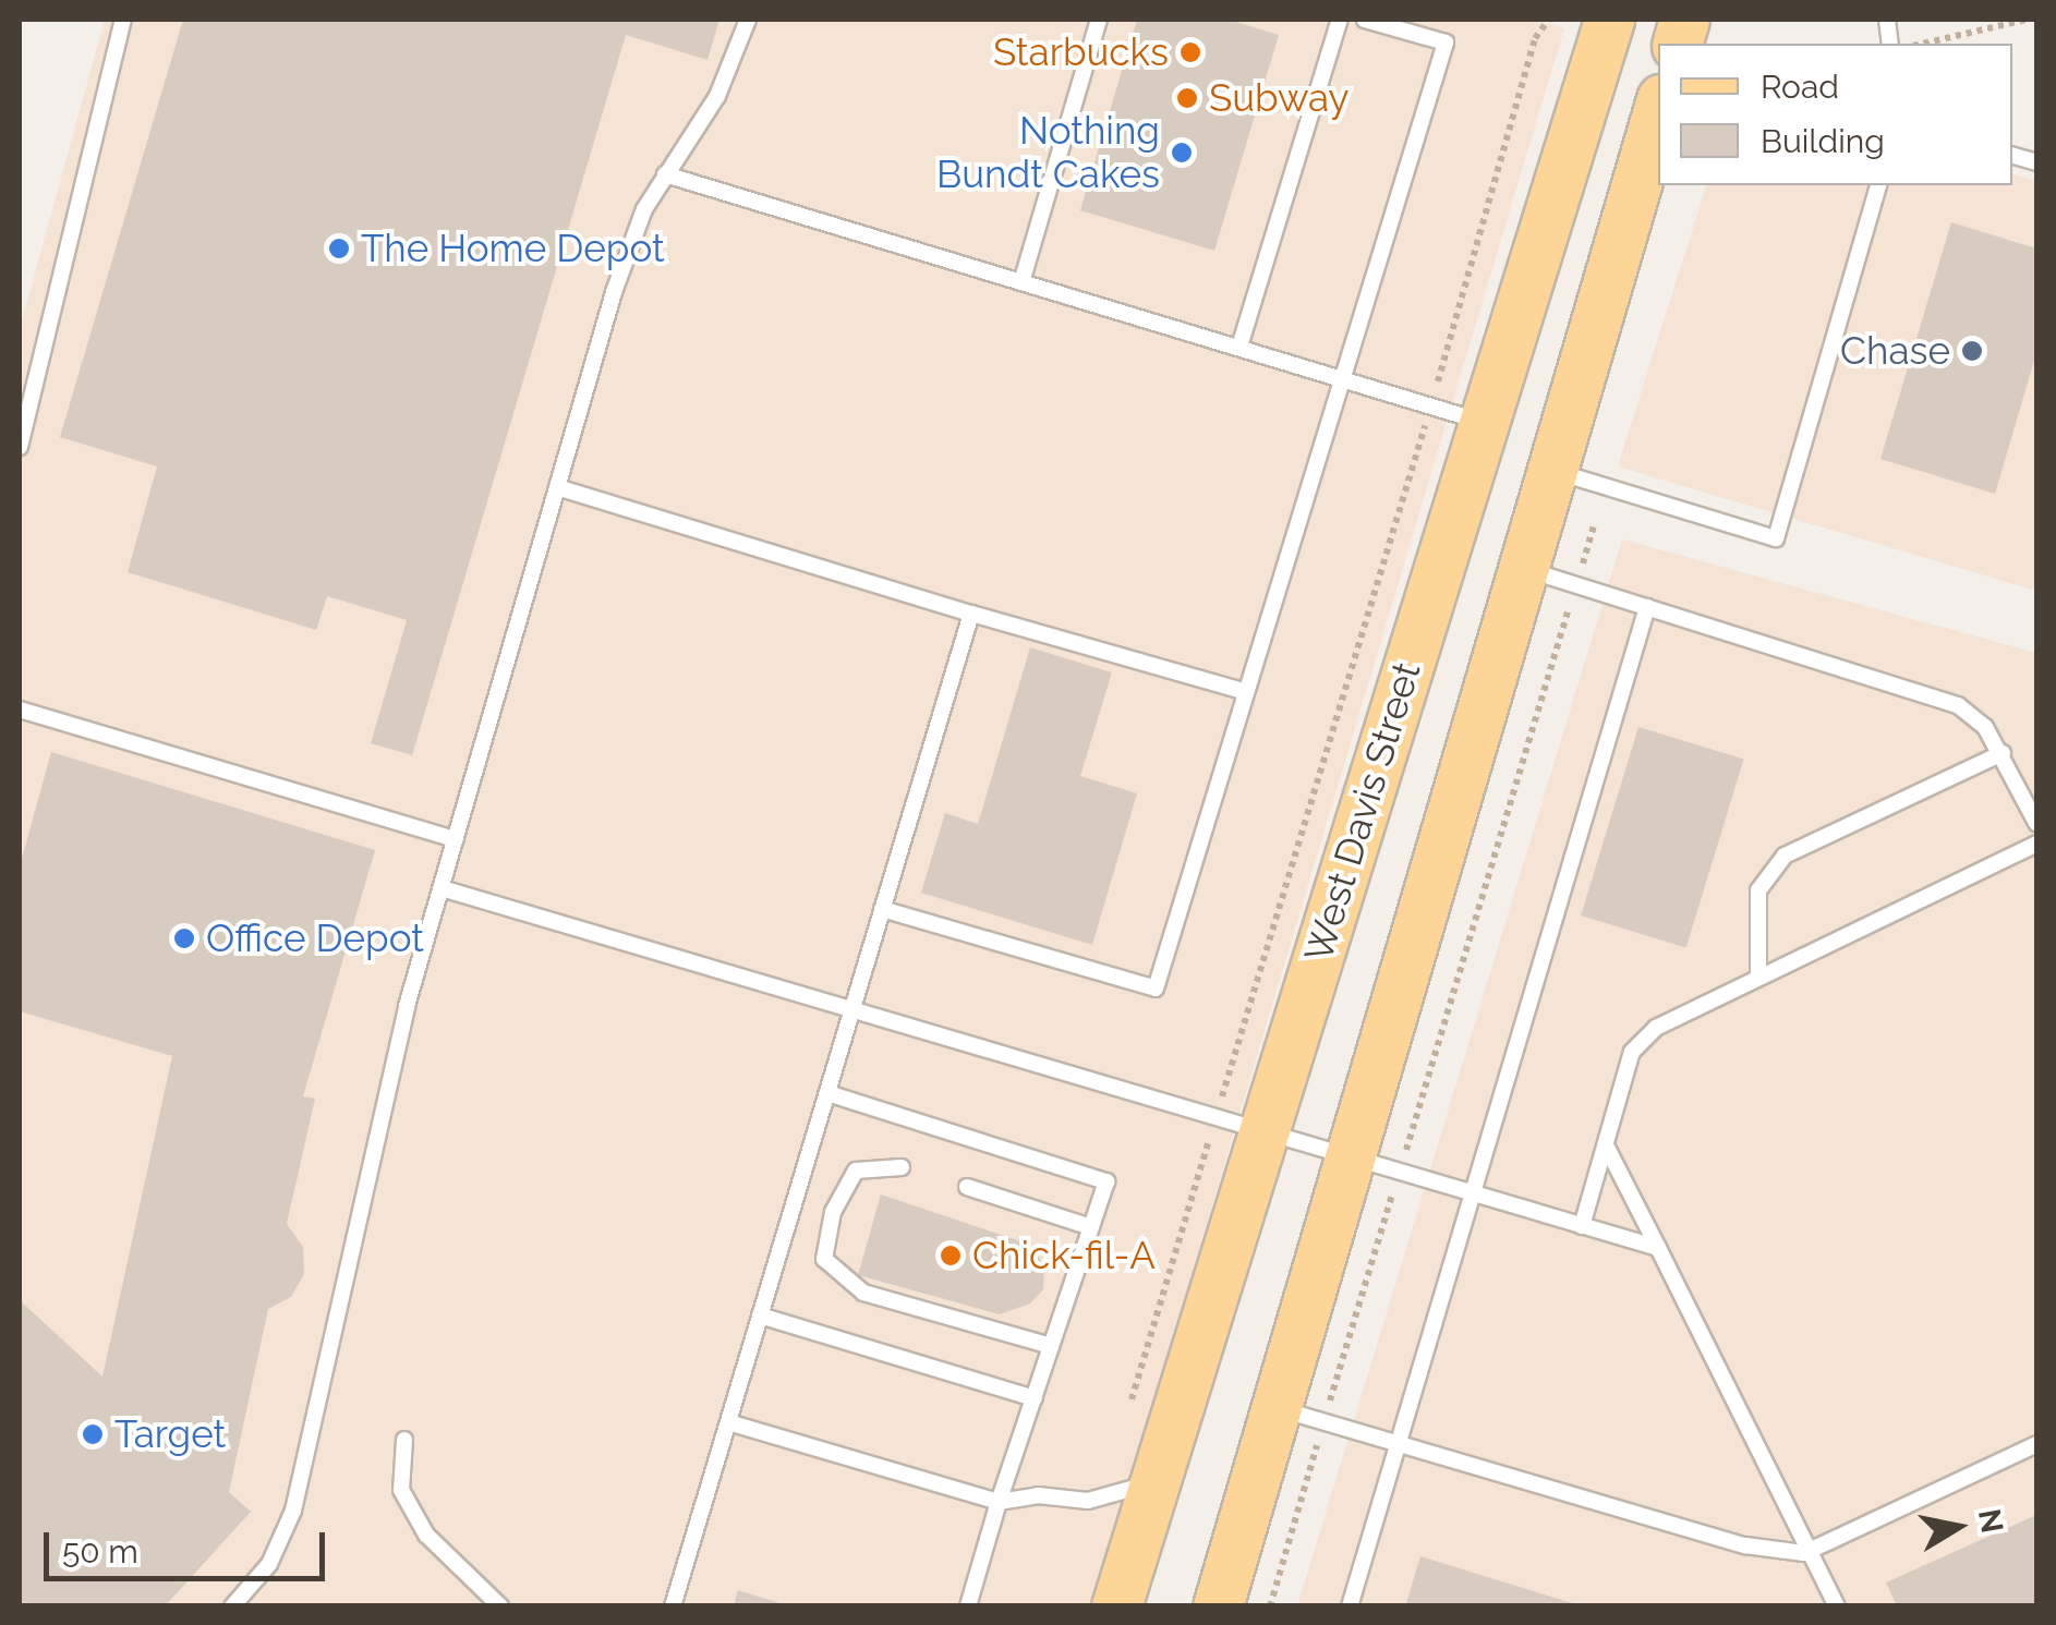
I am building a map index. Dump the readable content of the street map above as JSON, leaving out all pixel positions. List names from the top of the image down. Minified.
{"streets":{"main road":["West Davis Street"]},"places":["Starbucks","Subway","Nothing Bundt Cakes","The Home Depot","Chase","Office Depot","Chick-fil-A","Target"],"legend":["Road","Building"],"scale_bar":"50 m","north":"right"}
